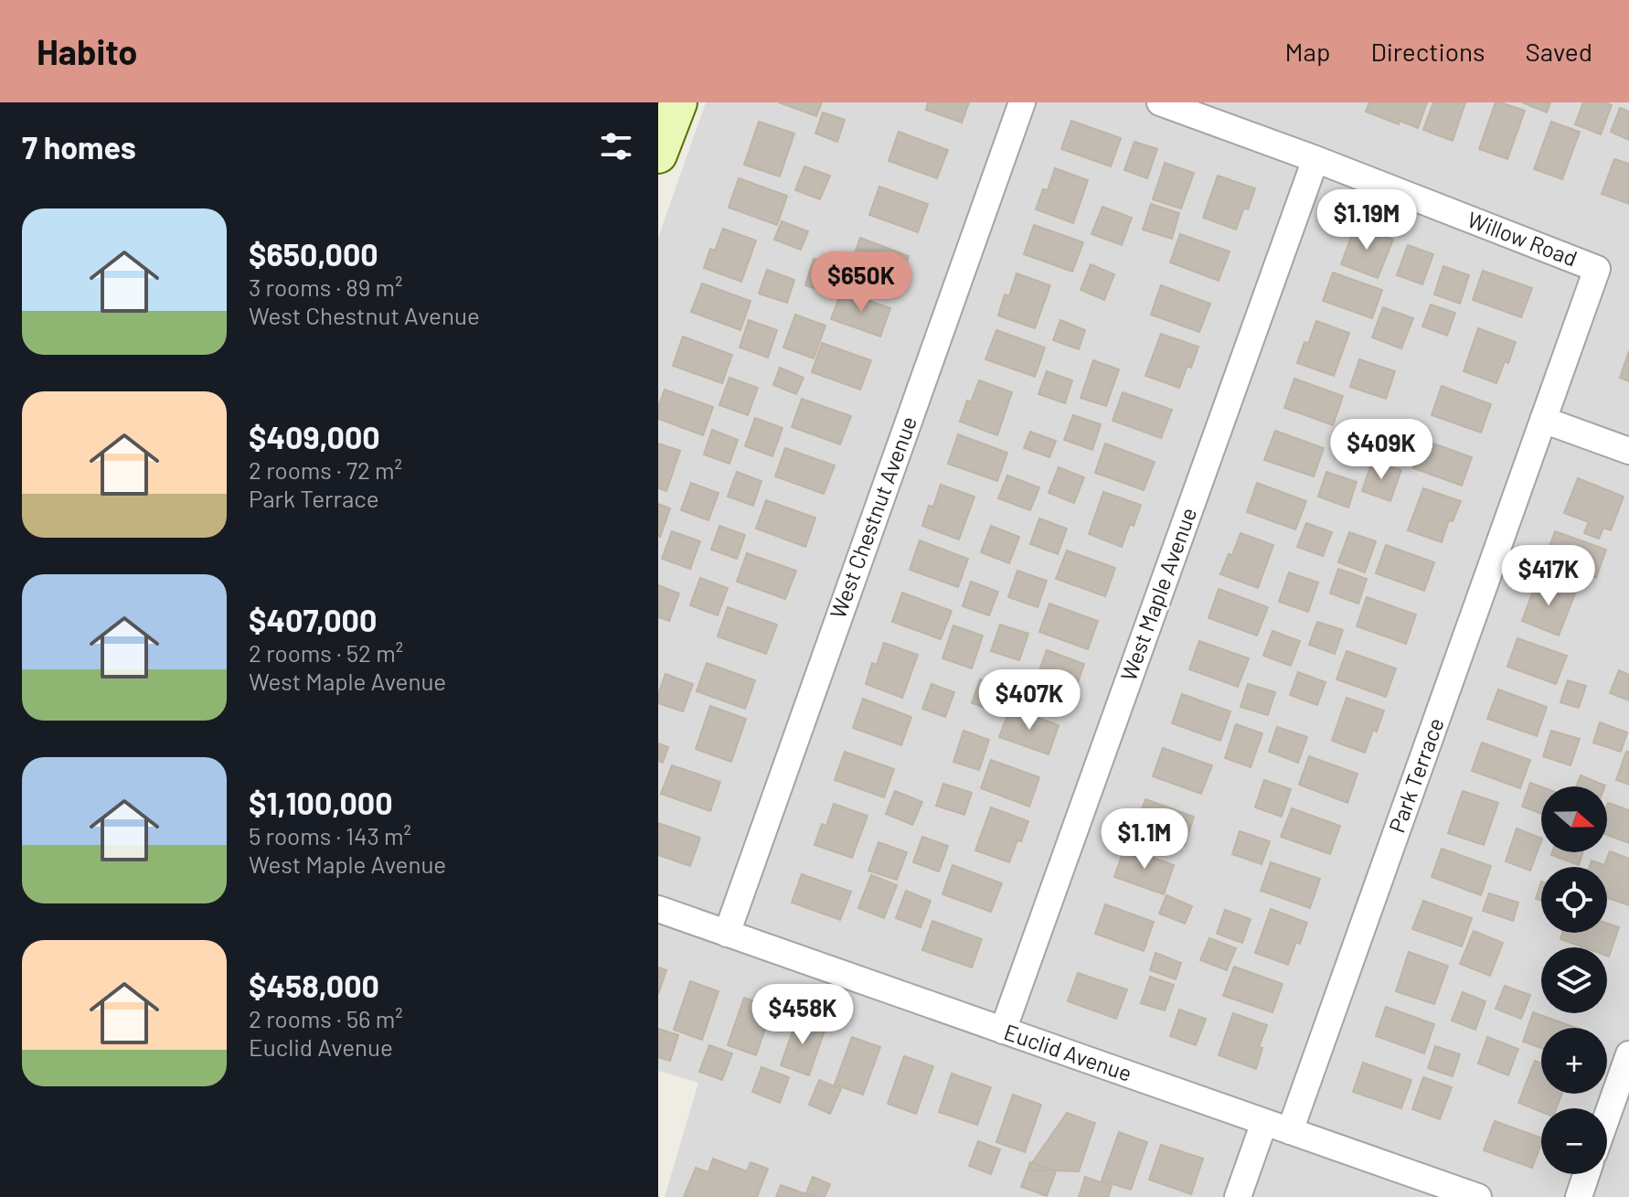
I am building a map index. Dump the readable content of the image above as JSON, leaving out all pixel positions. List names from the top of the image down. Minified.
{"streets":{"street":["Willow Road","West Chestnut Avenue","West Maple Avenue","Park Terrace","Euclid Avenue"]},"crossings":[["Willow Road","West Maple Avenue"],["Willow Road","Park Terrace"],["West Chestnut Avenue","Euclid Avenue"],["West Maple Avenue","Euclid Avenue"],["Park Terrace","Euclid Avenue"]],"north":"right","page":{"header":"Habito","nav":["Map","Directions","Saved"],"heading":"7 homes","price":["$1.19M","$650K","$409K","$417K","$407K","$1.1M","$458K"],"list":[{"name":"$650,000","note":"3 rooms · 89 m² · West Chestnut Avenue"},{"name":"$409,000","note":"2 rooms · 72 m² · Park Terrace"},{"name":"$407,000","note":"2 rooms · 52 m² · West Maple Avenue"},{"name":"$1,100,000","note":"5 rooms · 143 m² · West Maple Avenue"},{"name":"$458,000","note":"2 rooms · 56 m² · Euclid Avenue"}],"map_buttons":["+","−"]}}
